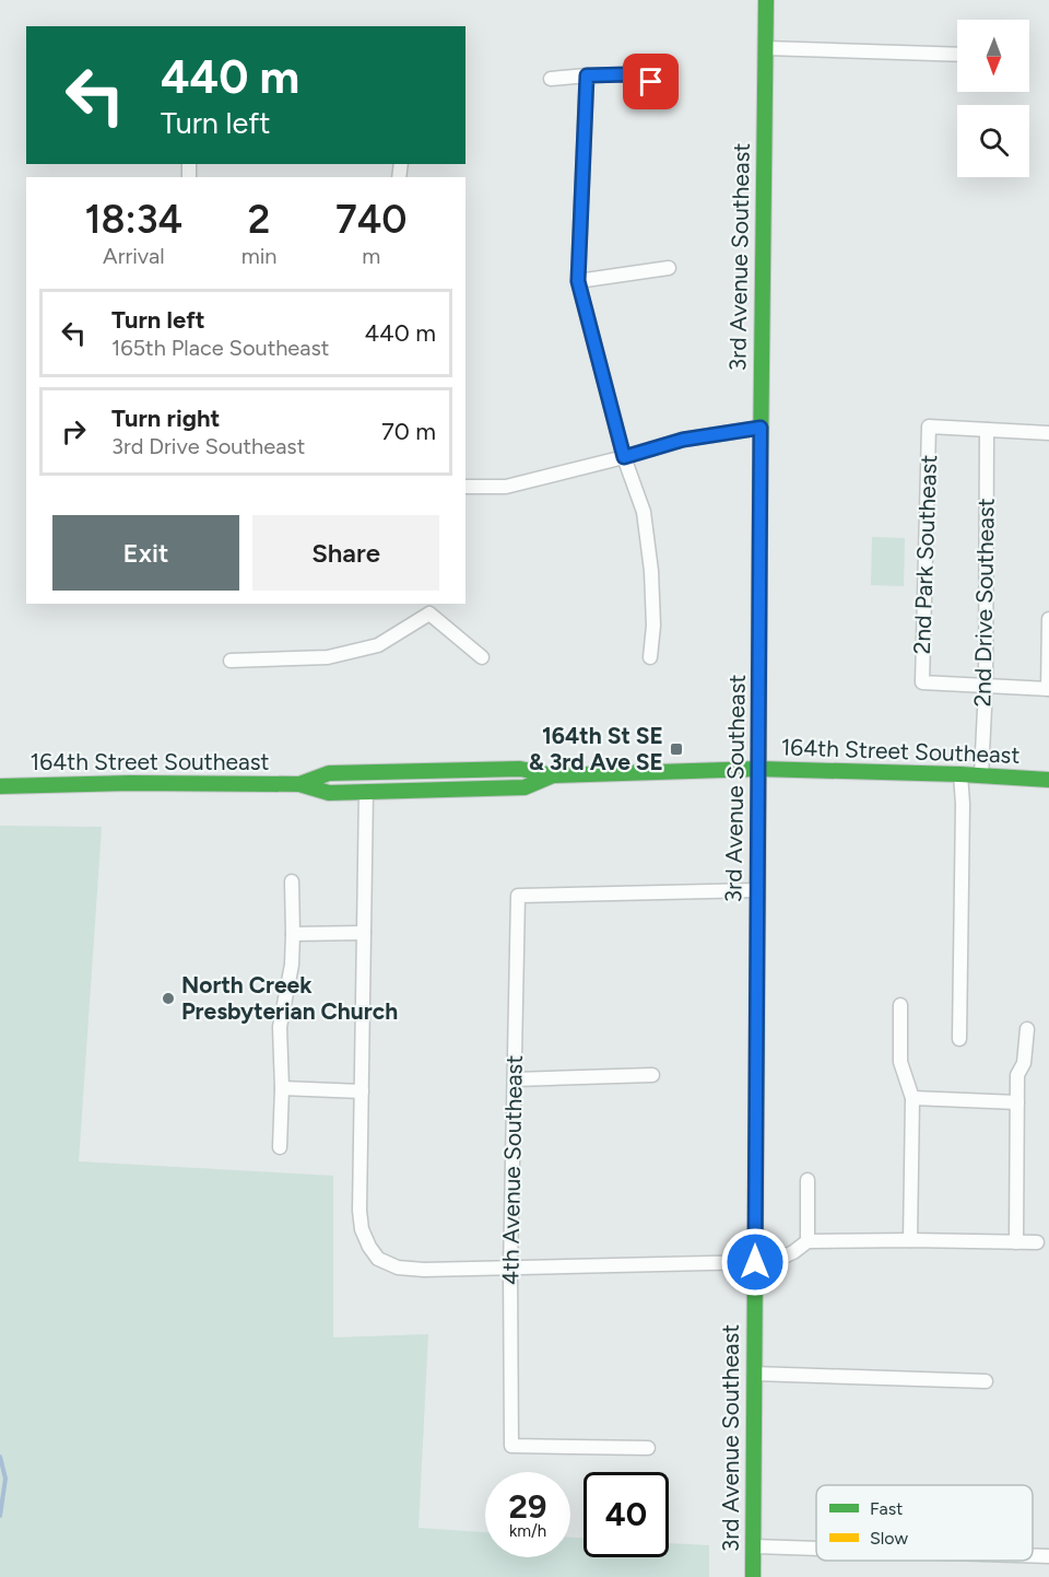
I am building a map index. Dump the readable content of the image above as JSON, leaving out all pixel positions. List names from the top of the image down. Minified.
{"streets":{"street":["3rd Avenue Southeast","2nd Park Southeast","2nd Drive Southeast","164th Street Southeast","4th Avenue Southeast"]},"crossings":[["3rd Avenue Southeast","164th Street Southeast"],["3rd Avenue Southeast","4th Avenue Southeast"],["2nd Park Southeast","2nd Drive Southeast"],["2nd Drive Southeast","164th Street Southeast"]],"places":{"transit":["164th St SE & 3rd Ave SE"],"other":["North Creek Presbyterian Church"]},"legend":["Fast","Slow"],"north":"bottom","page":{"turn":["440 m","Turn left"],"eta":["18:34","Arrival","2","min","740","m"],"list":[{"name":"Turn left","note":"165th Place Southeast","value":"440 m"},{"name":"Turn right","note":"3rd Drive Southeast","value":"70 m"}],"buttons":["Exit","Share"],"speed":"29 km/h","limit":"40"}}
